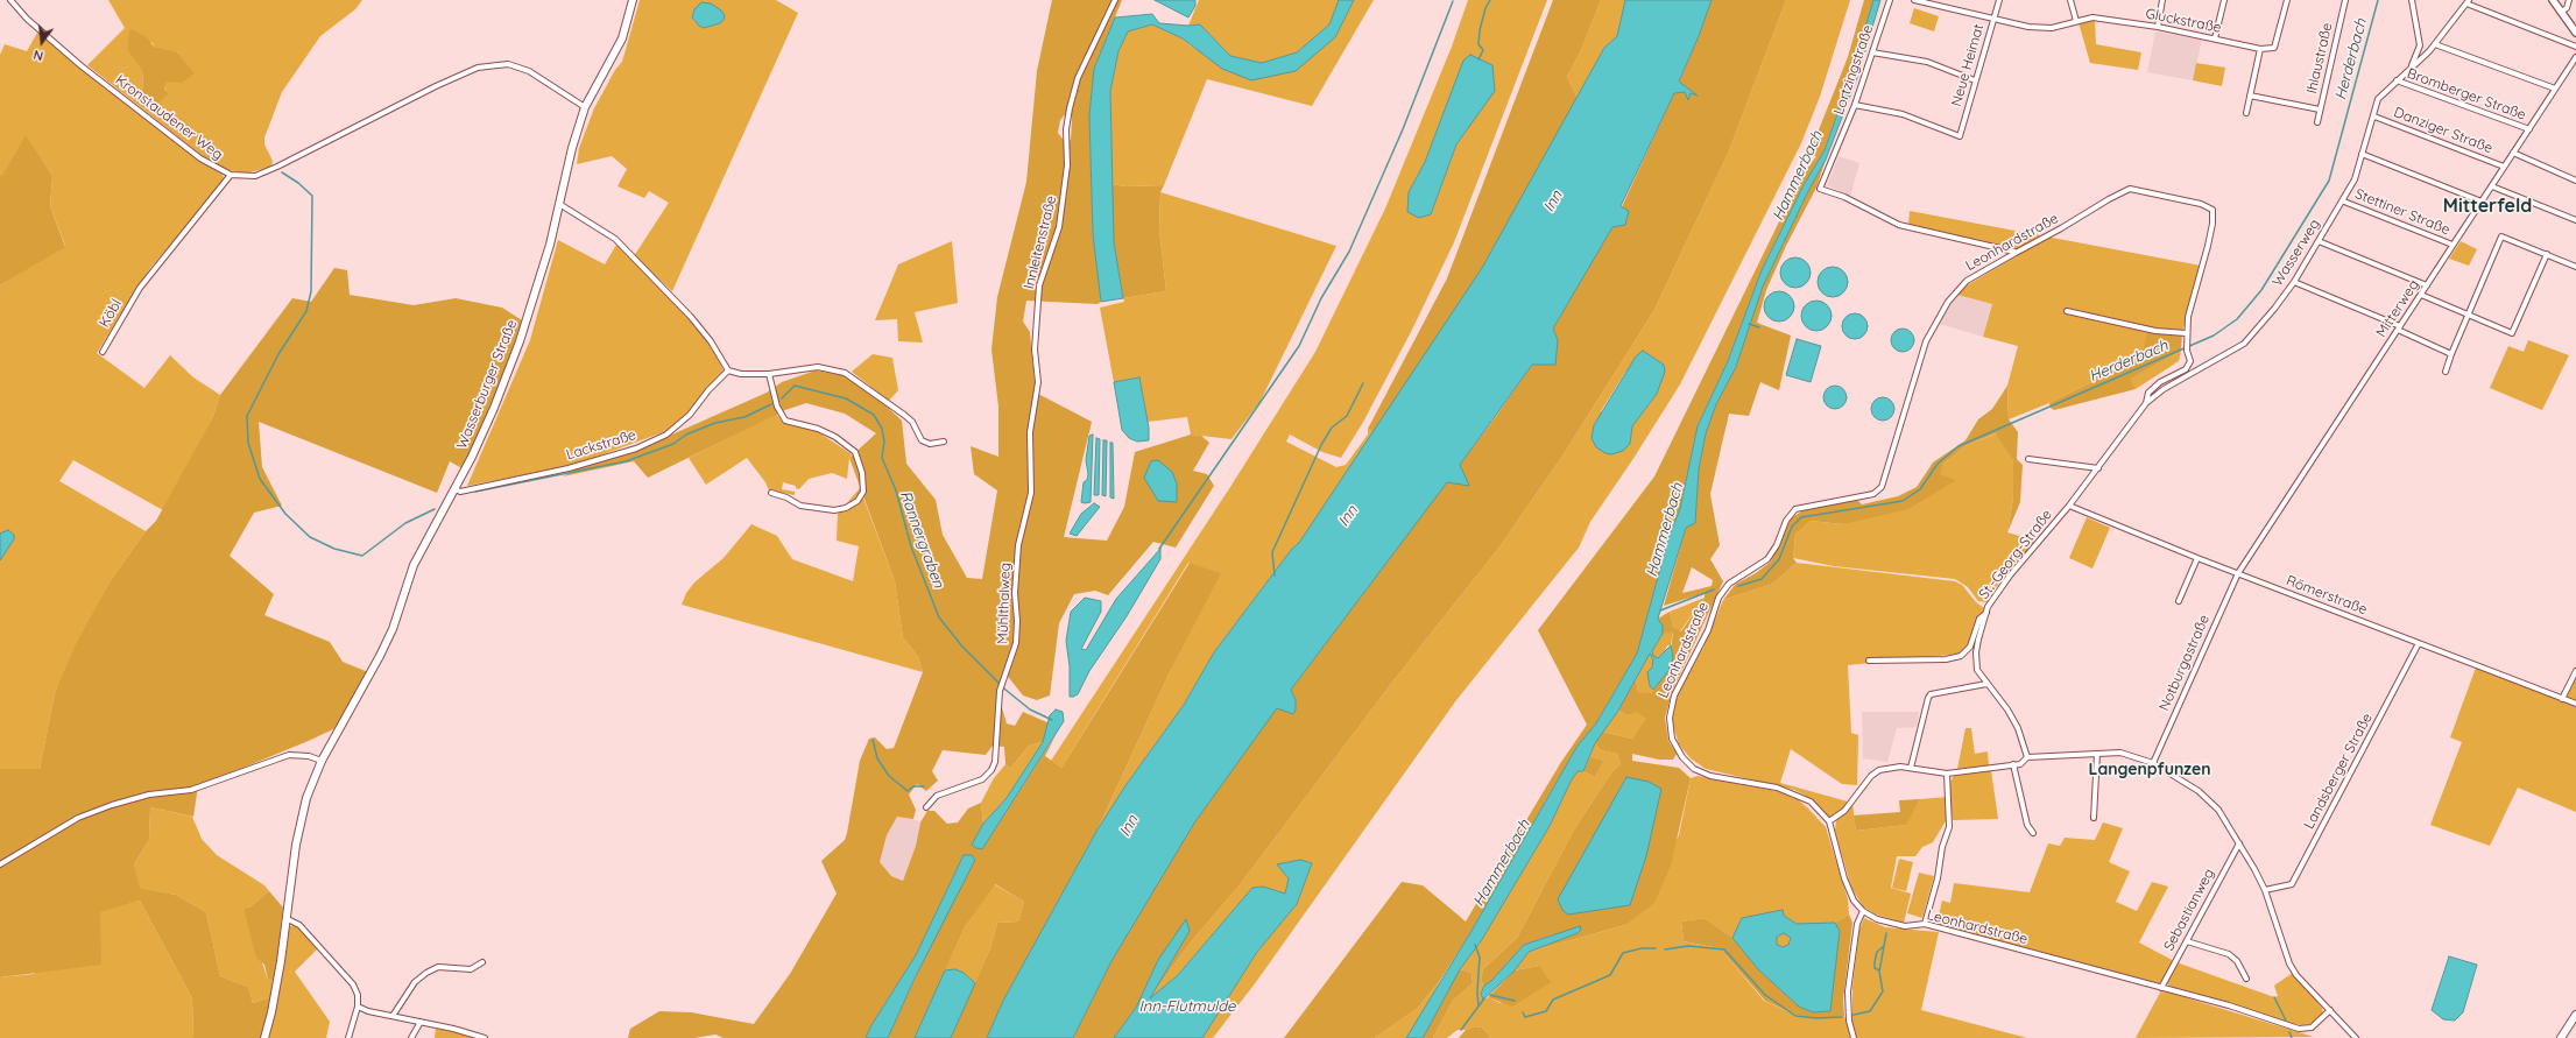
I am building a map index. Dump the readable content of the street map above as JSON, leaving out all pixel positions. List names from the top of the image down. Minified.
{"streets":{"main road":["Wasserburger Straße"],"street":["Gluckstraße","Ihlaustraße","Neue Heimat","Lortzingstraße","Bromberger Straße","Kronstaudener Weg","Danziger Straße","Stettiner Straße","Innleitenstraße","Leonhardstraße","Wasserweg","Mitterweg","Köbl","Lackstraße","St.-Georg-Straße","Römerstraße","Mühlthalweg","Notburgastraße","Landsberger Straße","Sebastianweg"]},"crossings":[["Gluckstraße","Neue Heimat"],["Neue Heimat","Lortzingstraße"],["Lortzingstraße","Leonhardstraße"],["Bromberger Straße","Wasserweg"],["Bromberger Straße","Mitterweg"],["Kronstaudener Weg","Köbl"],["Kronstaudener Weg","Wasserburger Straße"],["Danziger Straße","Wasserweg"],["Danziger Straße","Mitterweg"],["Stettiner Straße","Wasserweg"],["Stettiner Straße","Mitterweg"],["Innleitenstraße","Mühlthalweg"],["Leonhardstraße","Sebastianweg"],["Wasserweg","St.-Georg-Straße"],["Mitterweg","Römerstraße"],["Mitterweg","Notburgastraße"],["Wasserburger Straße","Lackstraße"],["St.-Georg-Straße","Römerstraße"],["Römerstraße","Notburgastraße"],["Römerstraße","Landsberger Straße"]],"districts":["Mitterfeld","Langenpfunzen"],"water":["Herderbach","Hammerbach","Inn","Rannergraben","Inn-Flutmulde"],"north":"bottom"}
